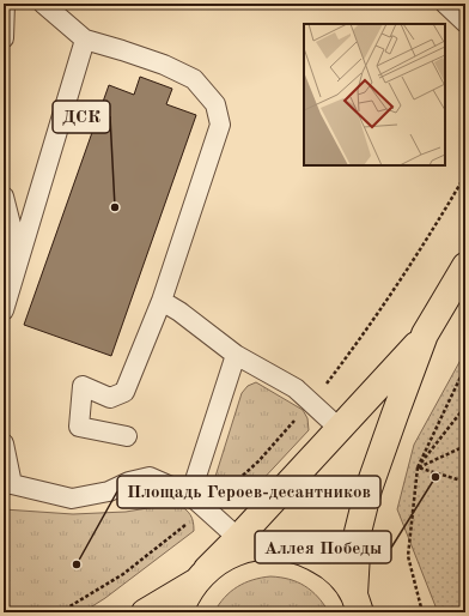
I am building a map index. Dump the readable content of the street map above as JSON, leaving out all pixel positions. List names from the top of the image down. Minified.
{"places":["ДСК","Аллея Победы","Площадь Героев-десантников"]}
